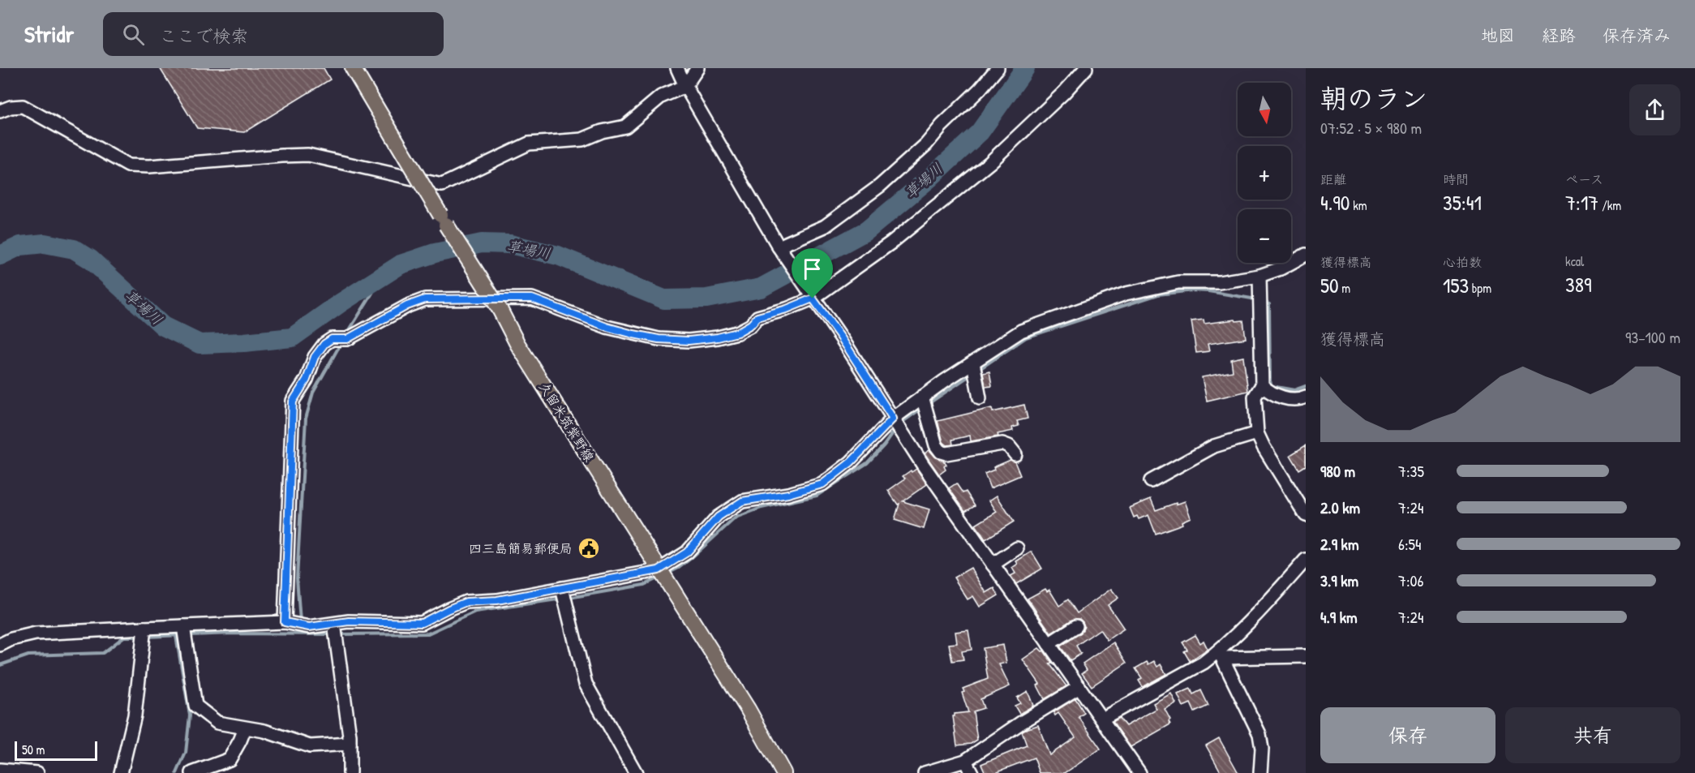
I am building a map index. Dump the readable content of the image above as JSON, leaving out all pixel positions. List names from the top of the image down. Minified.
{"streets":{"main road":["久留米筑紫野線"]},"water":["草場川"],"places":{"public building":["四三島簡易郵便局"]},"scale_bar":"50 m","north":"bottom","page":{"header":"Stridr","search":"ここで検索","nav":["地図","経路","保存済み"],"heading":["朝のラン","07:52 · 5 × 980 m"],"map_buttons":["+","−"],"stats":[["距離","4.90 km"],["時間","35:41"],["ペース","7:17 /km"],["獲得標高","50 m"],["心拍数","153 bpm"],["kcal","389"]],"chart":["獲得標高","93–100 m"],"list":[{"name":"980 m","note":"7:35"},{"name":"2.0 km","note":"7:24"},{"name":"2.9 km","note":"6:54"},{"name":"3.9 km","note":"7:06"},{"name":"4.9 km","note":"7:24"}],"buttons":["保存","共有"],"scale":"50 m"}}
